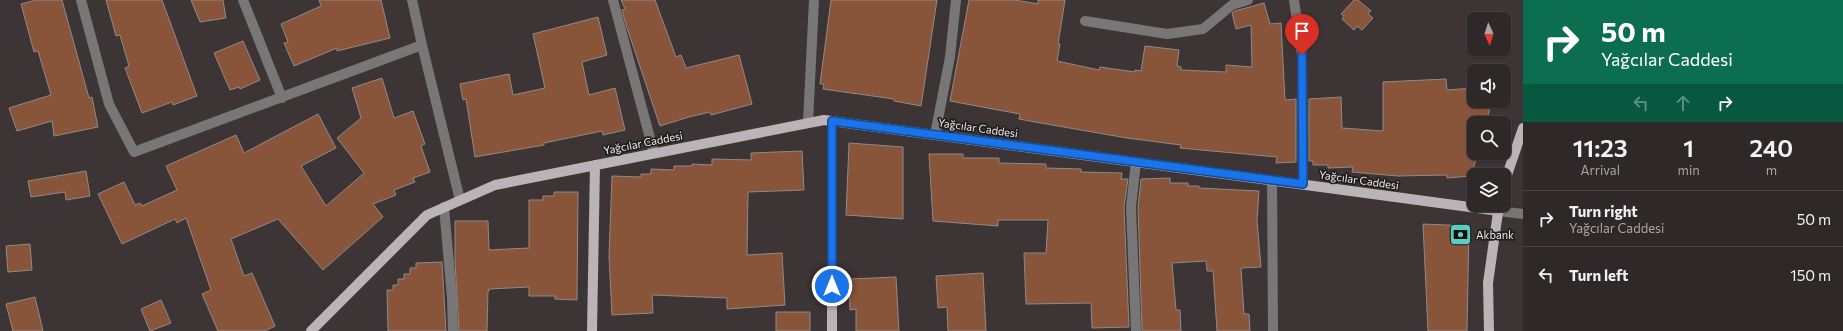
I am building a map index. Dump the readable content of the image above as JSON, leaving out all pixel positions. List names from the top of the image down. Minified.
{"streets":{"main road":["Yağcılar Caddesi"]},"places":{"bank":["Akbank"]},"north":"bottom","page":{"turn":["50 m","Yağcılar Caddesi"],"eta":["11:23","Arrival","1","min","240","m"],"list":[{"name":"Turn right","note":"Yağcılar Caddesi","value":"50 m"},{"name":"Turn left","value":"150 m"}]}}
